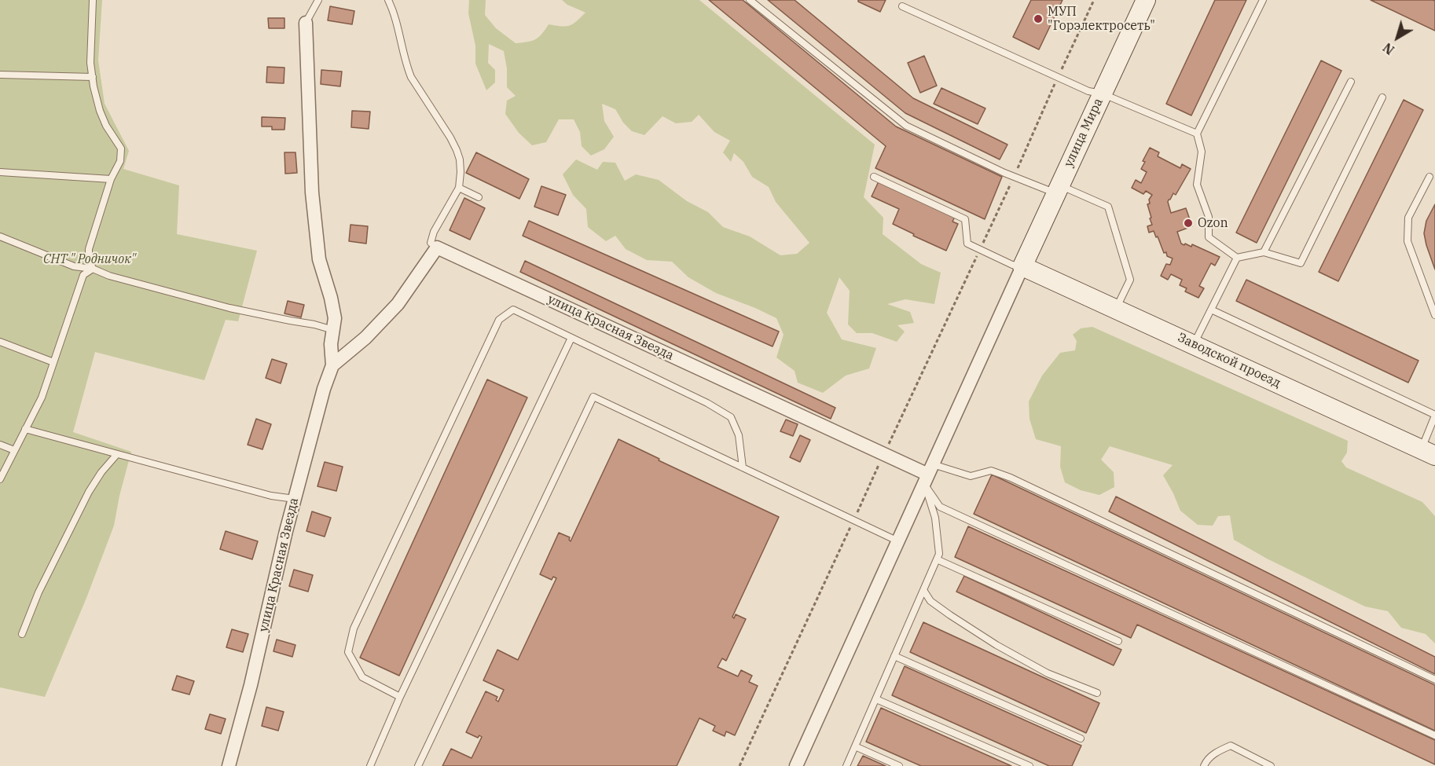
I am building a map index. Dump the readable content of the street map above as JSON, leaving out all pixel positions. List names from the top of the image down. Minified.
{"streets":{"main road":["улица Мира","Заводской проезд"],"street":["улица Красная Звезда"]},"crossings":[["улица Мира","Заводской проезд"]],"parks":["СНТ \" Родничок\""],"places":["МУП \"Горэлектросеть\"","Ozon"],"north":"bottom left"}
